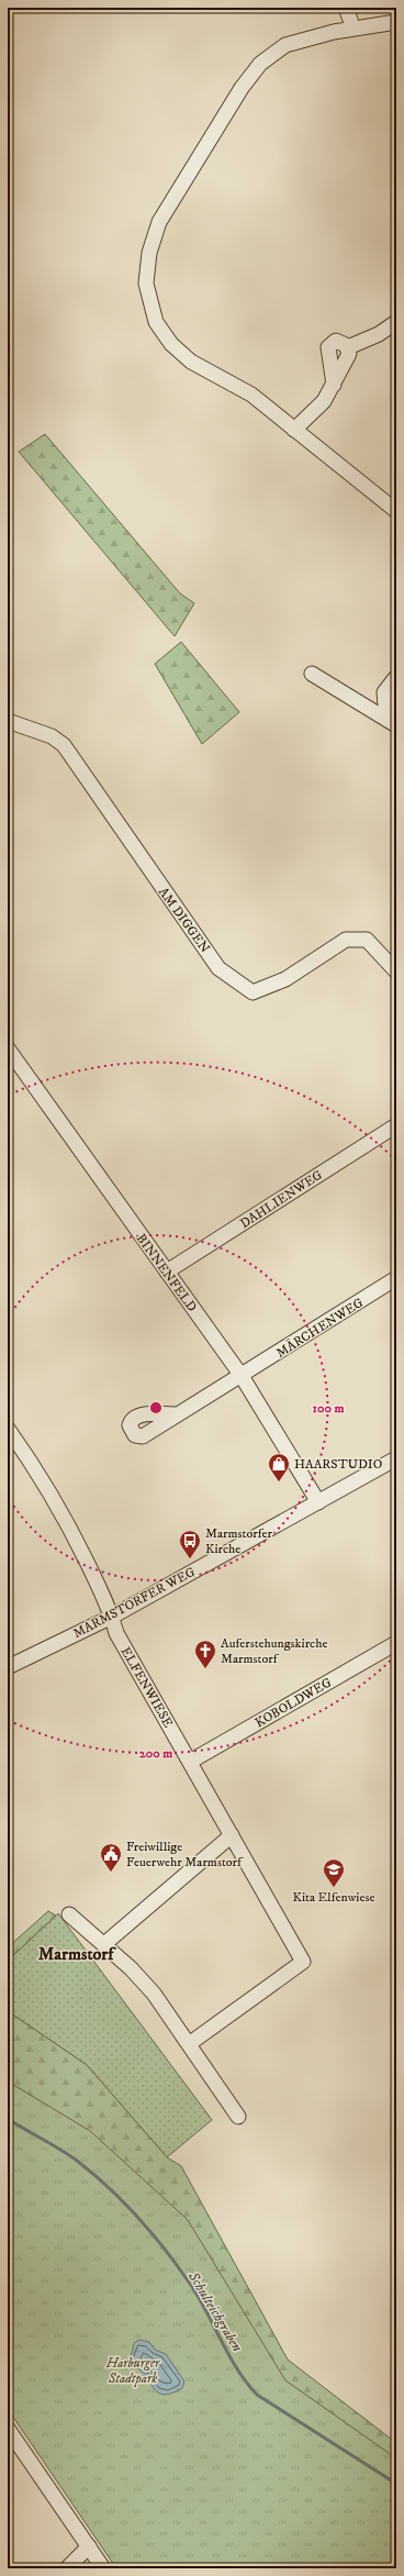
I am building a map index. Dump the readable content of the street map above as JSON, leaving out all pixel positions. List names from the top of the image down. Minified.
{"streets":{"street":["AM DIGGEN","DAHLIENWEG","BINNENFELD","MÄRCHENWEG","MARMSTORFER WEG","ELFENWIESE","KOBOLDWEG"]},"crossings":[["DAHLIENWEG","BINNENFELD"],["BINNENFELD","MÄRCHENWEG"],["BINNENFELD","MARMSTORFER WEG"],["MARMSTORFER WEG","ELFENWIESE"],["ELFENWIESE","KOBOLDWEG"]],"districts":["Marmstorf"],"water":["Schulteichgraben"],"parks":["Harburger Stadtpark"],"places":{"shop":["HAARSTUDIO"],"bus stop":["Marmstorfer Kirche"],"church":["Auferstehungskirche Marmstorf"],"public building":["Freiwillige Feuerwehr Marmstorf"],"school or university":["Kita Elfenwiese"]},"rings":["100 m","200 m"]}
